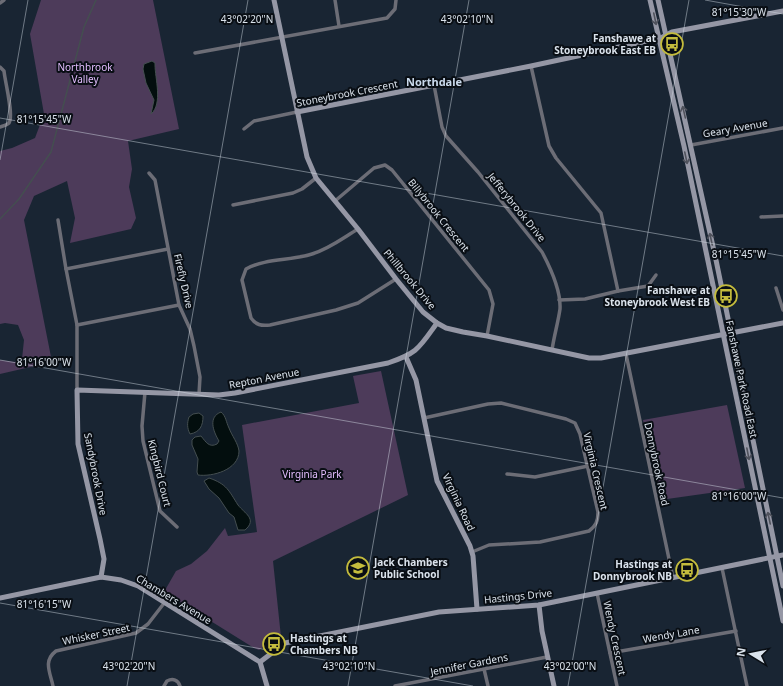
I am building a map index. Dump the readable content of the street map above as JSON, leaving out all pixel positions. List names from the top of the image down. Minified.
{"streets":{"street":["Stoneybrook Crescent","Geary Avenue","Jefferybrook Drive","Billybrook Crescent","Phillbrook Drive","Firefly Drive","Repton Avenue","Fanshawe Park Road East","Donnybrook Road","Virginia Crescent","Kingbird Court","Sandybrook Drive","Virginia Road","Hastings Drive","Chambers Avenue","Whisker Street","Wendy Lane","Wendy Crescent","Jennifer Gardens"]},"crossings":[["Stoneybrook Crescent","Jefferybrook Drive"],["Stoneybrook Crescent","Phillbrook Drive"],["Stoneybrook Crescent","Fanshawe Park Road East"],["Geary Avenue","Fanshawe Park Road East"],["Jefferybrook Drive","Phillbrook Drive"],["Billybrook Crescent","Phillbrook Drive"],["Phillbrook Drive","Repton Avenue"],["Phillbrook Drive","Fanshawe Park Road East"],["Phillbrook Drive","Donnybrook Road"],["Firefly Drive","Repton Avenue"],["Repton Avenue","Kingbird Court"],["Repton Avenue","Sandybrook Drive"],["Repton Avenue","Virginia Road"],["Fanshawe Park Road East","Hastings Drive"],["Donnybrook Road","Hastings Drive"],["Virginia Crescent","Virginia Road"],["Sandybrook Drive","Chambers Avenue"],["Virginia Road","Hastings Drive"],["Hastings Drive","Chambers Avenue"],["Hastings Drive","Wendy Crescent"],["Chambers Avenue","Whisker Street"],["Wendy Lane","Wendy Crescent"]],"districts":["Northdale"],"parks":["Northbrook Valley","Virginia Park"],"places":{"bus stop":["Fanshawe at Stoneybrook East EB","Fanshawe at Stoneybrook West EB","Hastings at Donnybrook NB","Hastings at Chambers NB"],"school or university":["Jack Chambers Public School"]},"north":"left","coordinates":["81°15'30\"W","43°02'20\"N","43°02'10\"N","81°15'45\"W","81°16'00\"W","81°16'15\"W","43°02'00\"N"]}
